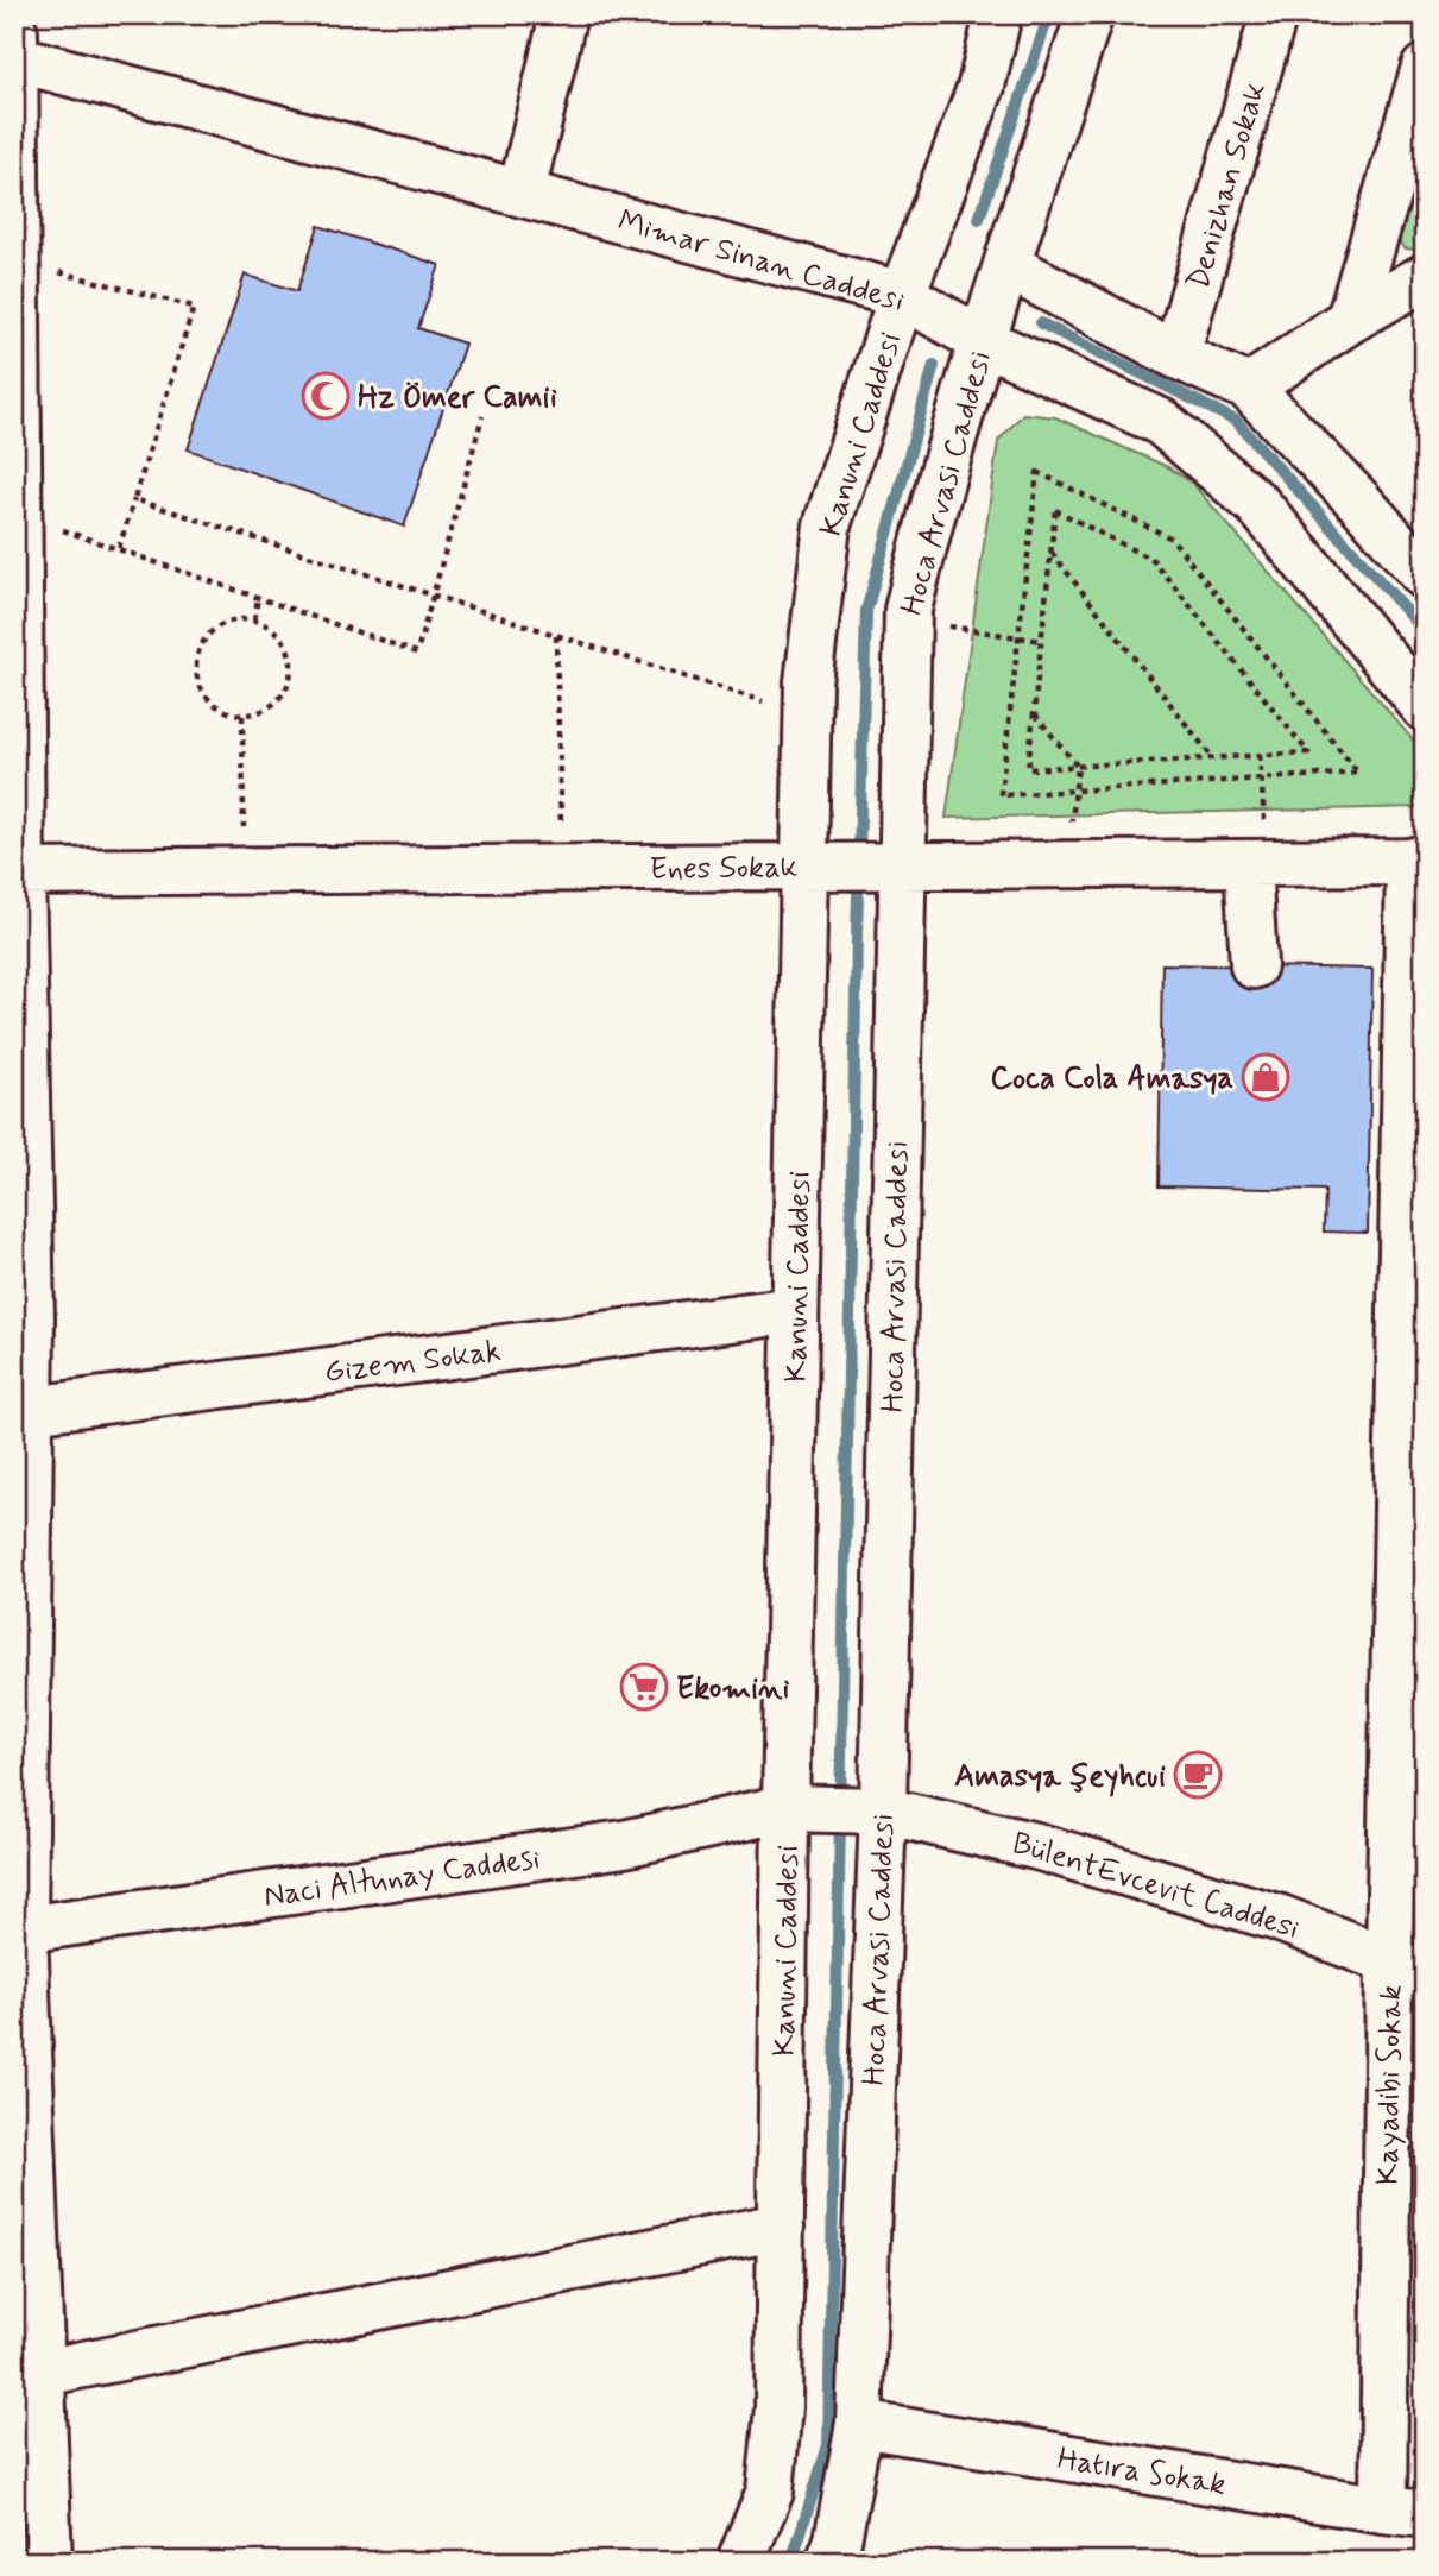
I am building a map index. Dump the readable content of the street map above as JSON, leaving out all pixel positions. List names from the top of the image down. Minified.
{"streets":{"street":["Denizhan Sokak","Mimar Sinan Caddesi","Kanuni Caddesi","Hoca Arvasi Caddesi","Enes Sokak","Gizem Sokak","Naci Altunay Caddesi","BülentEvcevit Caddesi","Kayadibi Sokak","Hatıra Sokak"]},"crossings":[["Mimar Sinan Caddesi","Kanuni Caddesi"],["Mimar Sinan Caddesi","Hoca Arvasi Caddesi"],["Kanuni Caddesi","Enes Sokak"],["Kanuni Caddesi","Gizem Sokak"],["Kanuni Caddesi","Naci Altunay Caddesi"],["Hoca Arvasi Caddesi","Enes Sokak"],["Hoca Arvasi Caddesi","Naci Altunay Caddesi"],["Hoca Arvasi Caddesi","BülentEvcevit Caddesi"],["Hoca Arvasi Caddesi","Hatıra Sokak"],["Enes Sokak","Kayadibi Sokak"],["Naci Altunay Caddesi","BülentEvcevit Caddesi"],["BülentEvcevit Caddesi","Kayadibi Sokak"],["Kayadibi Sokak","Hatıra Sokak"]],"places":{"mosque":["Hz Ömer Camii"],"shop":["Coca Cola Amasya"],"supermarket":["Ekomini"],"cafe":["Amasya şeyhcui"]}}
